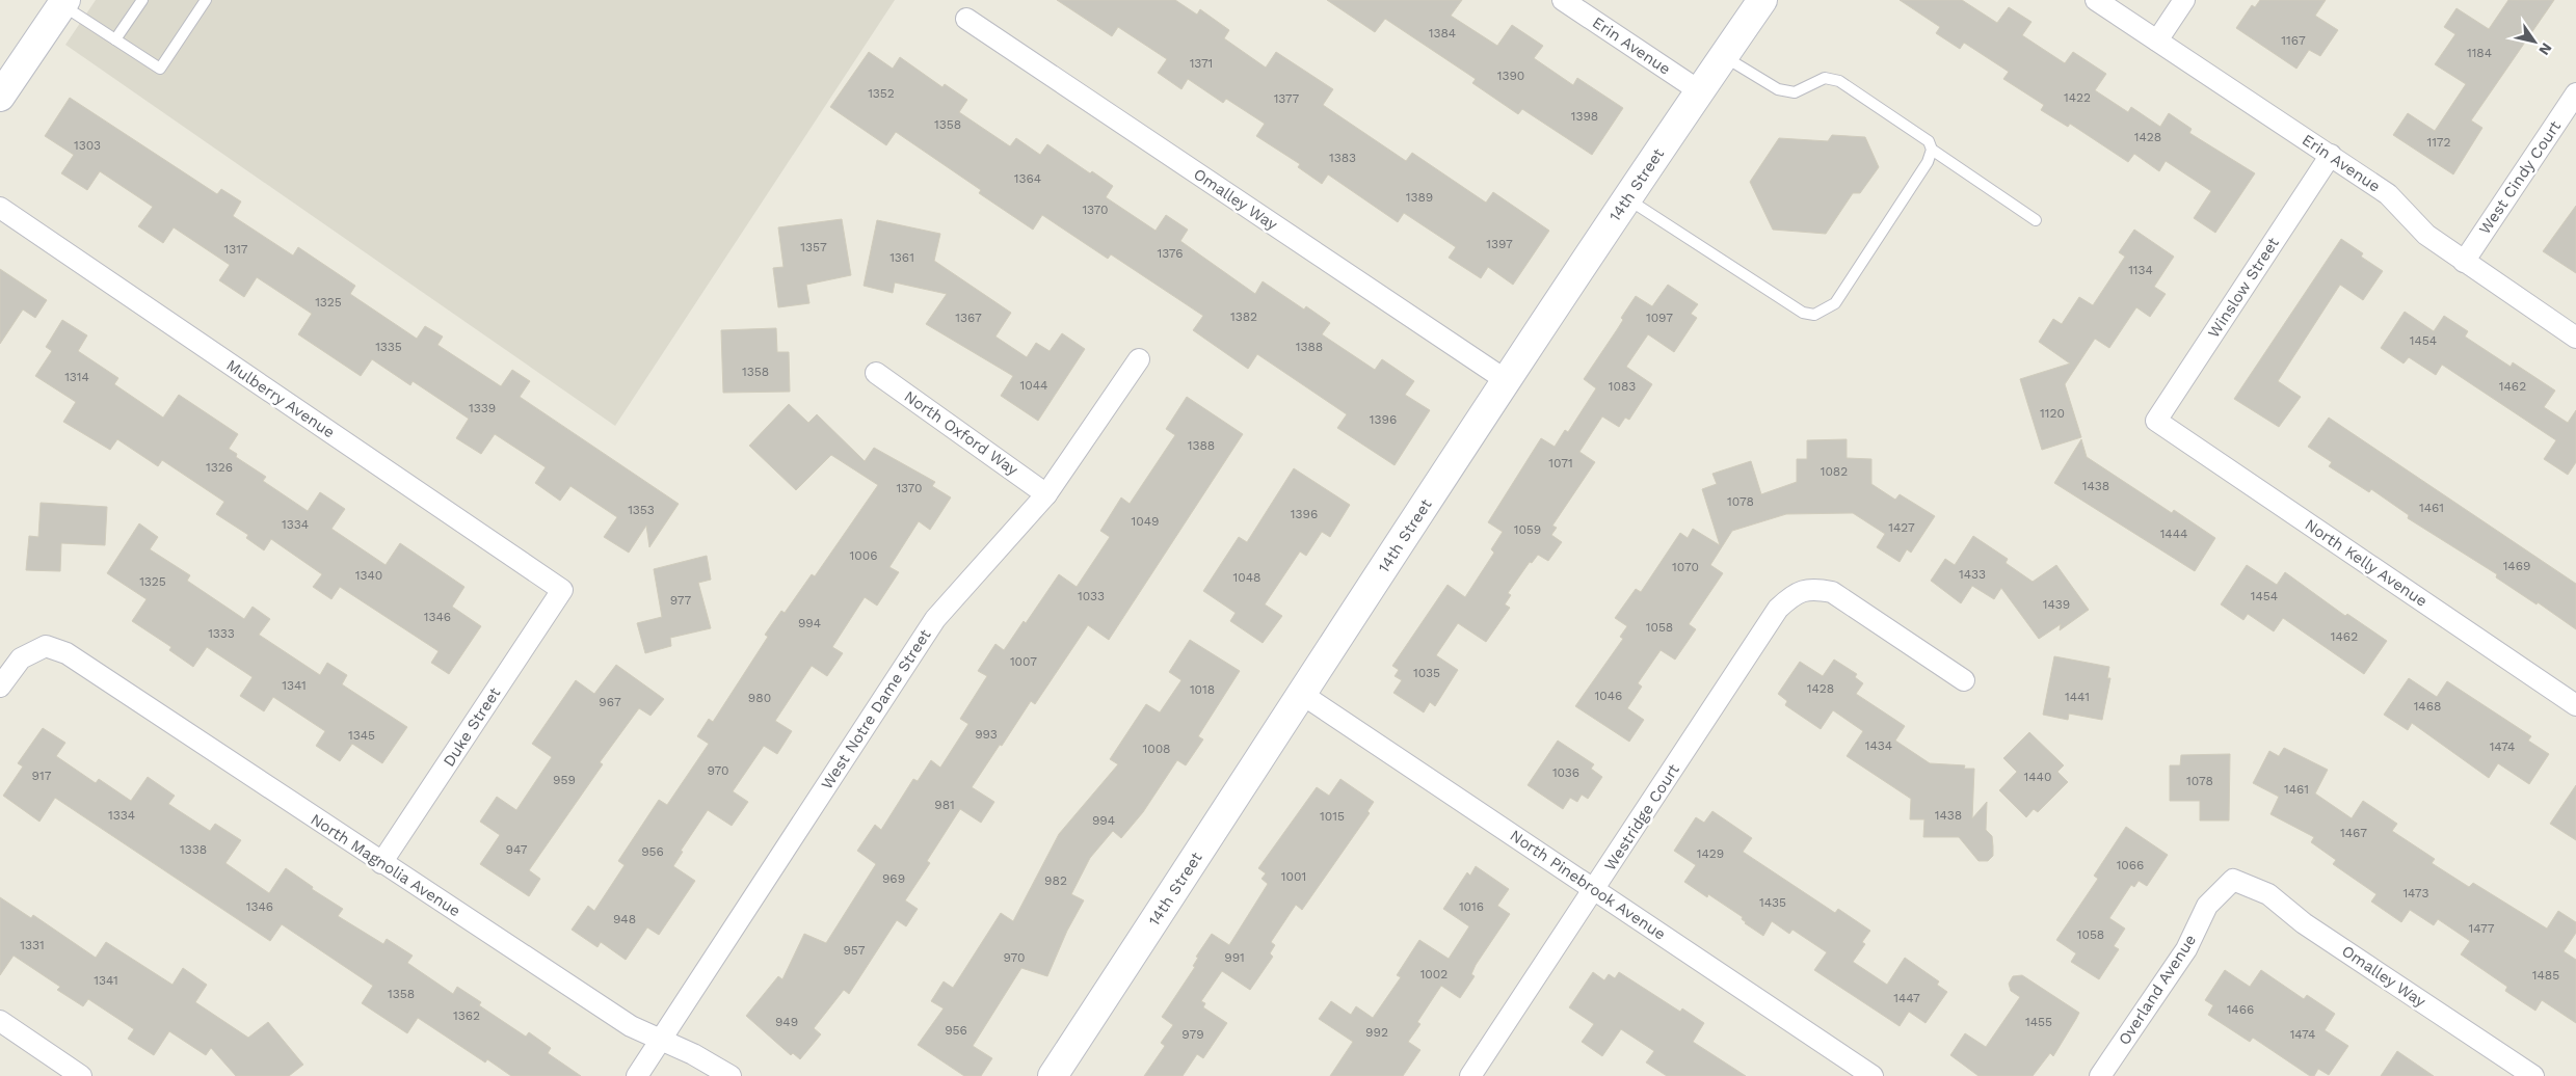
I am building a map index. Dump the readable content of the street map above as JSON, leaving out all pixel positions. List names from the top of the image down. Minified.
{"streets":{"street":["Erin Avenue","West Cindy Court","14th Street","Omalley Way","Winslow Street","Mulberry Avenue","North Oxford Way","North Kelly Avenue","West Notre Dame Street","Duke Street","Westridge Court","North Magnolia Avenue","North Pinebrook Avenue","Overland Avenue"]},"crossings":[["Erin Avenue","West Cindy Court"],["Erin Avenue","14th Street"],["Erin Avenue","Winslow Street"],["14th Street","Omalley Way"],["14th Street","North Pinebrook Avenue"],["Omalley Way","Overland Avenue"],["Winslow Street","North Kelly Avenue"],["Mulberry Avenue","Duke Street"],["North Oxford Way","West Notre Dame Street"],["West Notre Dame Street","North Magnolia Avenue"],["Duke Street","North Magnolia Avenue"],["Westridge Court","North Pinebrook Avenue"]],"house_numbers":["1384","1167","1184","1371","1390","1352","1422","1377","1398","1358","1428","1172","1303","1383","1364","1389","1370","1397","1357","1317","1376","1361","1134","1325","1382","1367","1097","1454","1335","1388","1358","1314","1044","1083","1462","1339","1120","1396","1388","1071","1326","1082","1438","1370","1078","1461","1353","1396","1049","1334","1427","1059","1444","1006","1469","1070","1433","1340","1048","1325","1033","1454","977","1439","1346","994","1058","1333","1462","1007","1035","1341","1428","1018","1046","1441","980","967","1468","993","1345","1434","1474","1008","970","1036","917","1440","959","1078","1461","981","1334","1438","1015","994","1467","1338","947","956","1429","1066","1001","969","982","1473","1435","1346","1016","948","1477","1058","1331","957","970","991","1002","1485","1341","1358","1447","1466","1362","949","1455","956","992","979","1474"],"north":"bottom right"}
